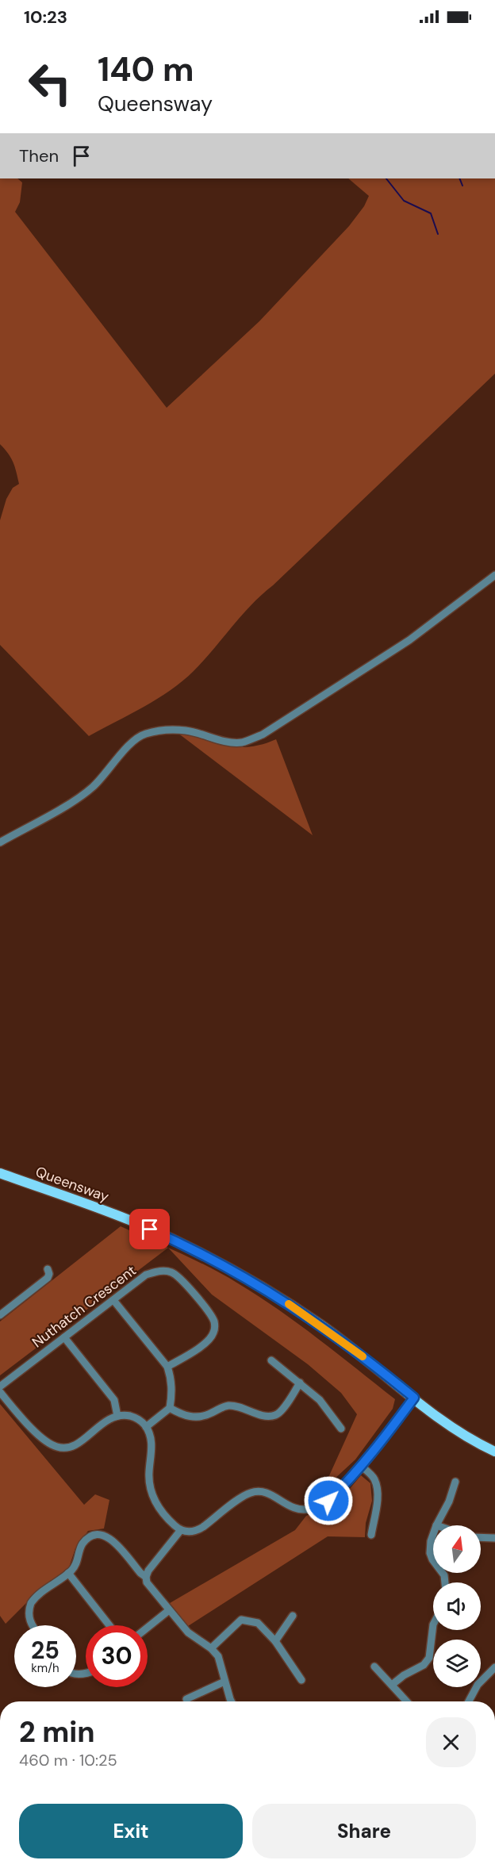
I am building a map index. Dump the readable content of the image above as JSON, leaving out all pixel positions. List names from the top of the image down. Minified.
{"streets":{"main road":["Queensway"],"street":["Nuthatch Crescent"]},"north":"top","page":{"status":"10:23","turn":["140 m","Queensway"],"then":"Then","speed":"25 km/h","limit":"30","heading":["2 min","460 m · 10:25"],"buttons":["Exit","Share"]}}
